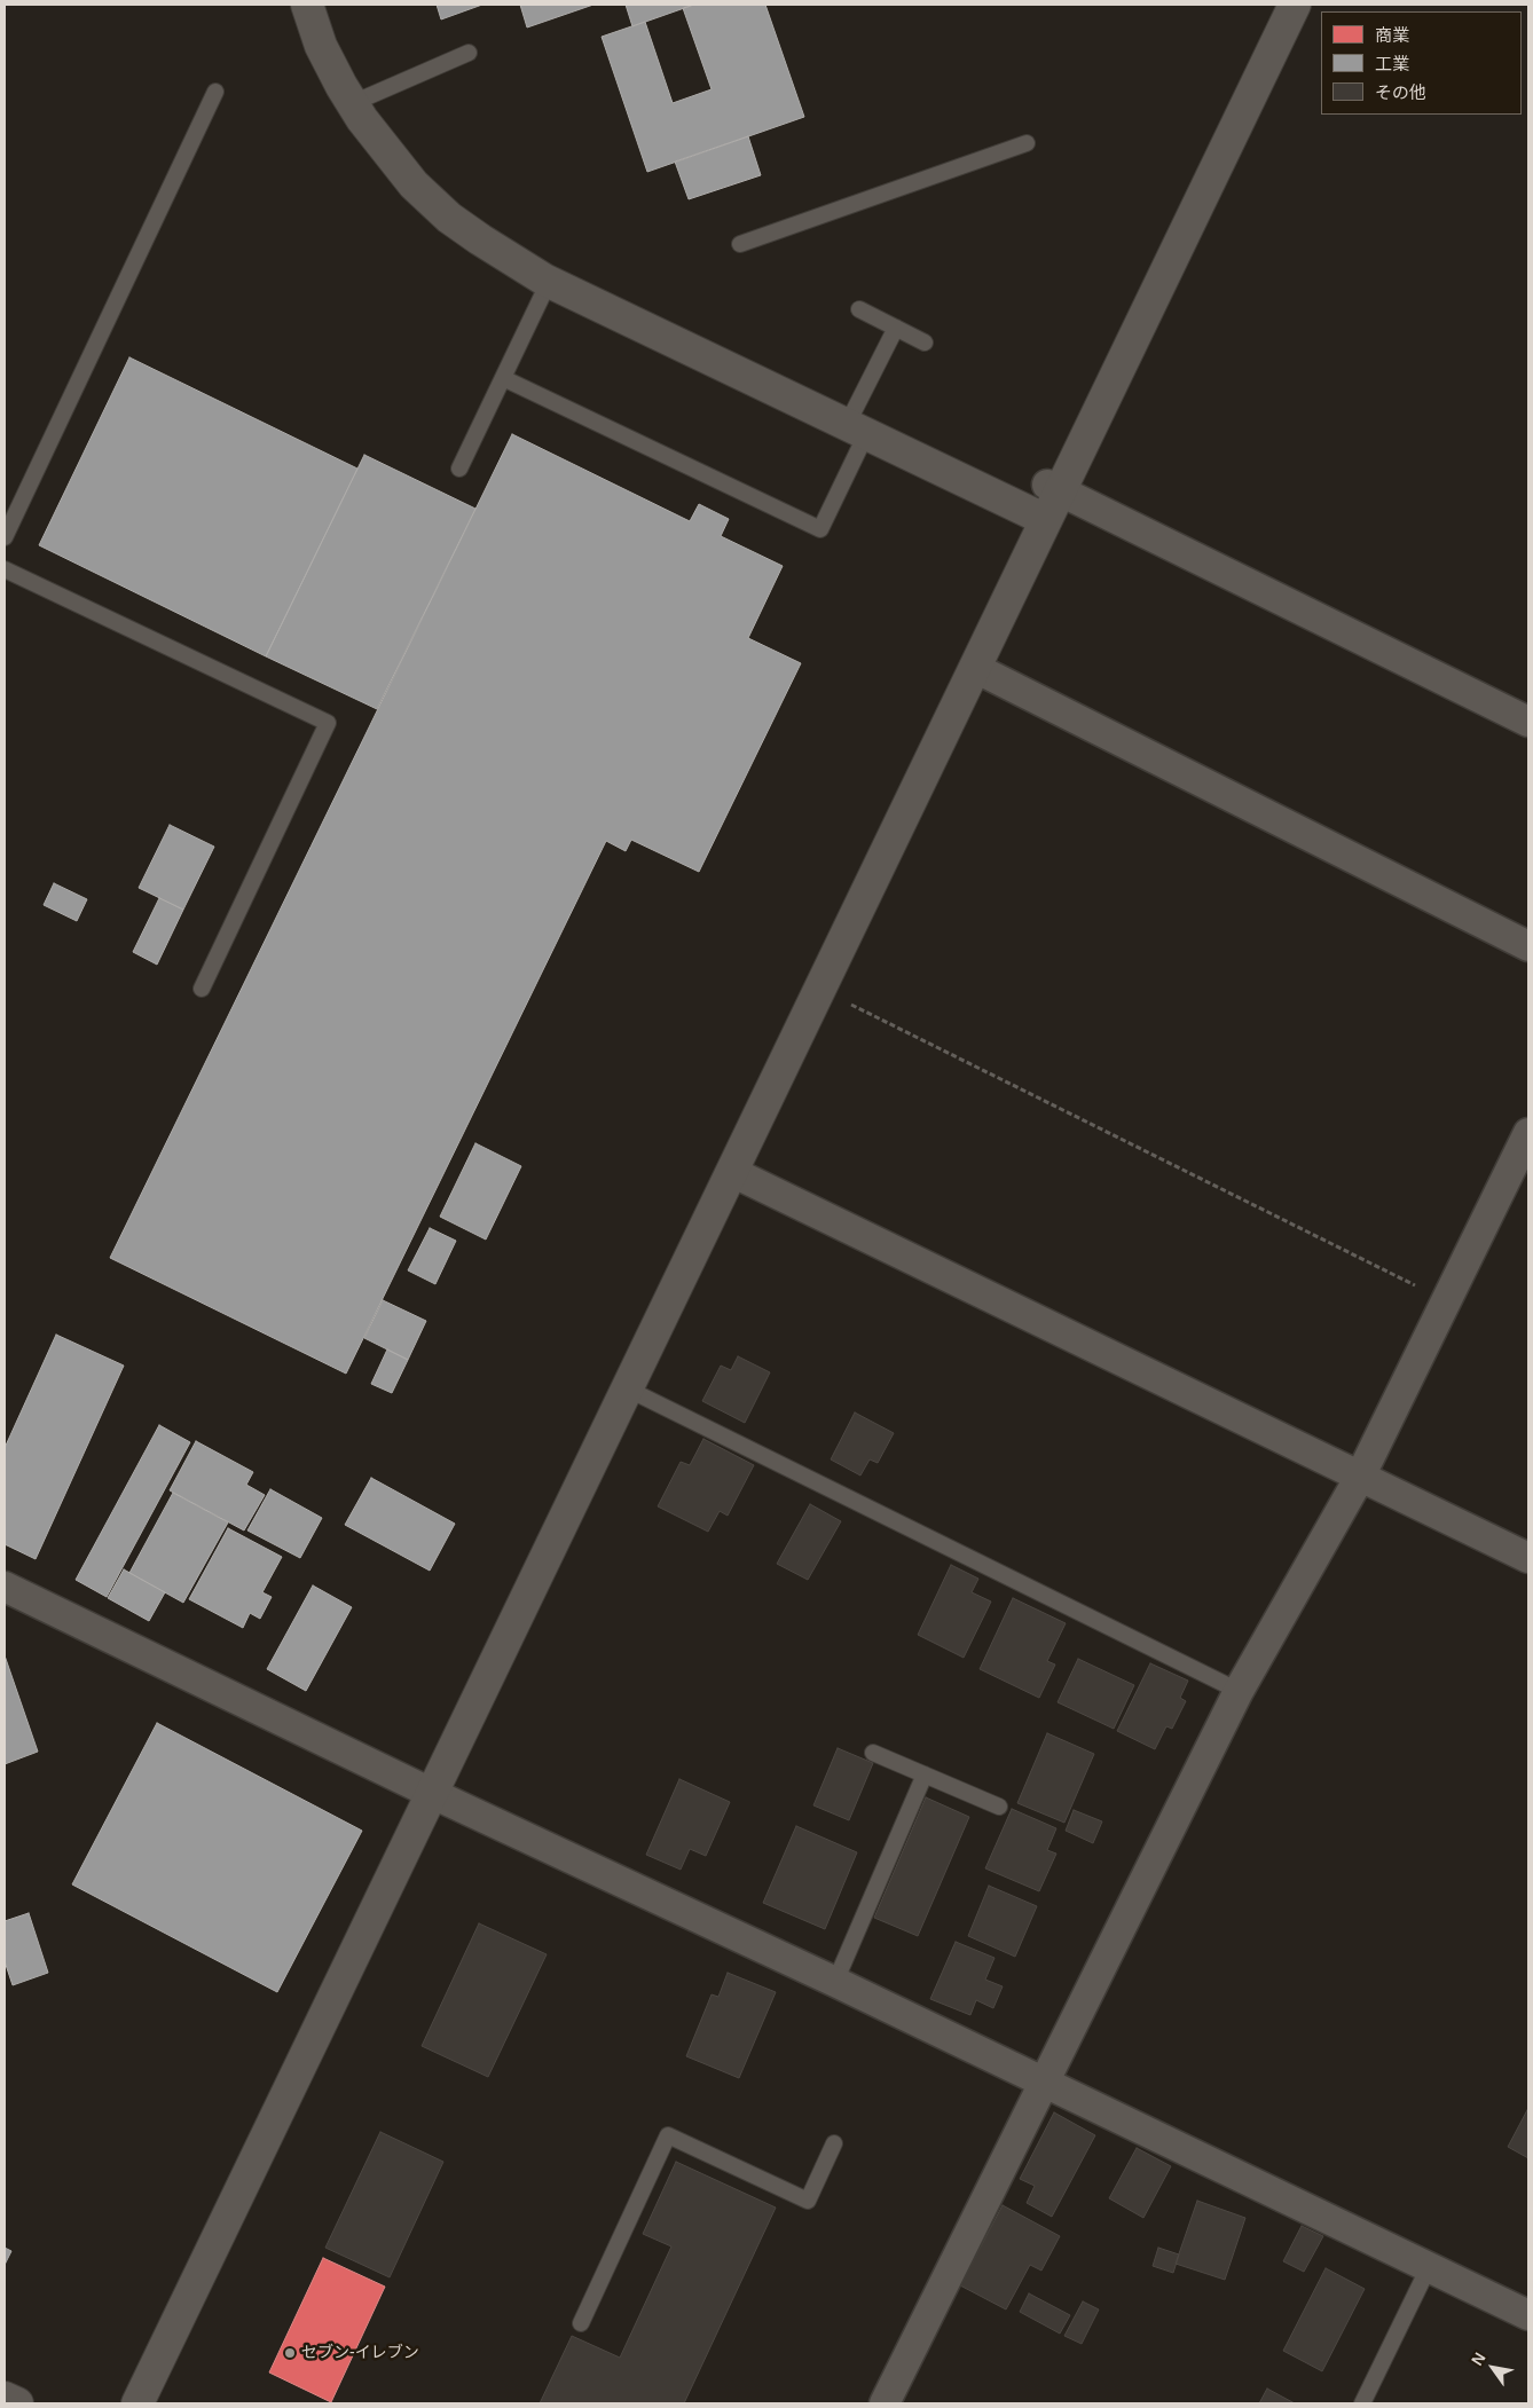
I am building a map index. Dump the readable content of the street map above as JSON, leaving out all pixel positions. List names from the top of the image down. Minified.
{"places":["セブン-イレブン"],"legend":["商業","工業","その他"],"north":"top left"}
